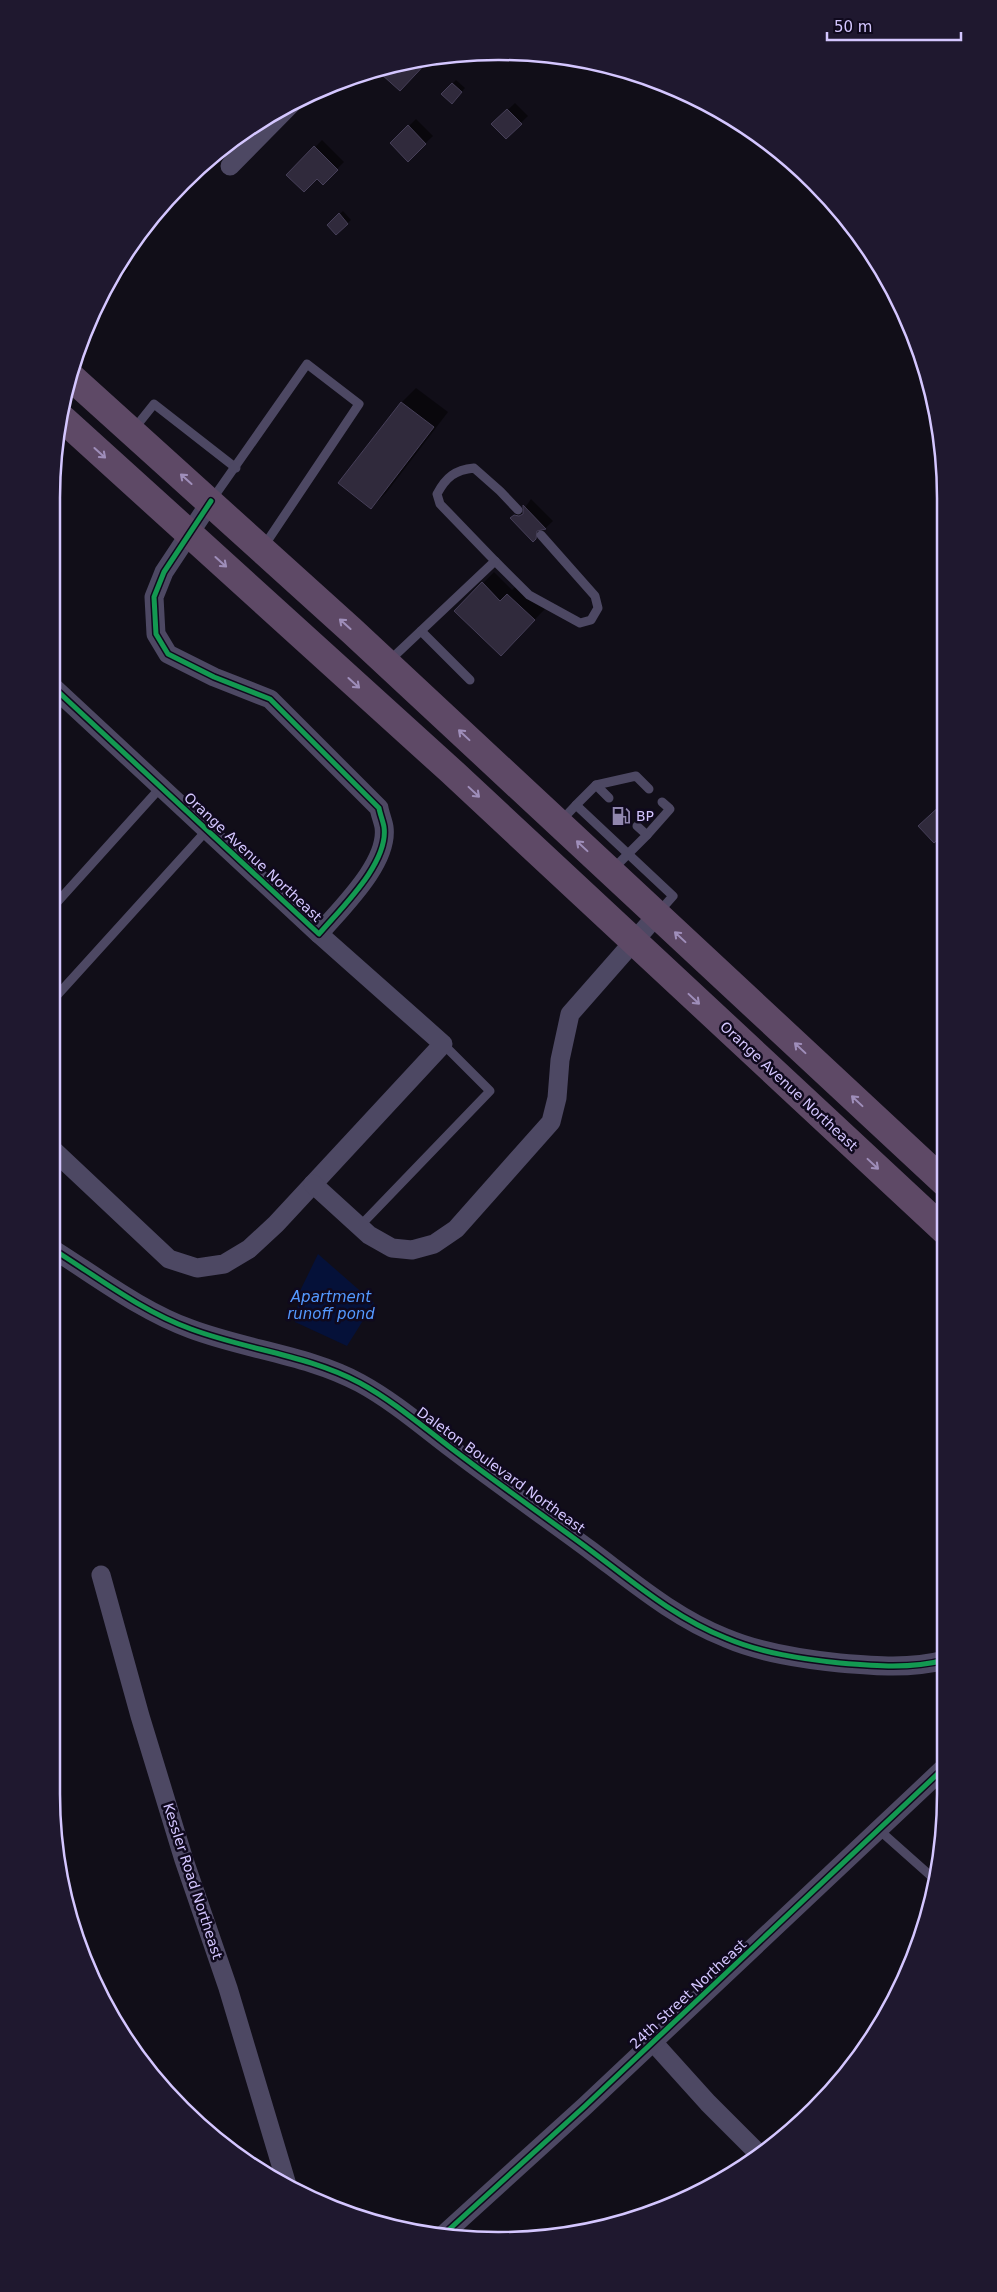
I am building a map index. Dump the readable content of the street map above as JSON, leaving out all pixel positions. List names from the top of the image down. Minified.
{"streets":{"highway":["Orange Avenue Northeast"],"street":["Daleton Boulevard Northeast","Kessler Road Northeast","24th Street Northeast"]},"water":["Apartment runoff pond"],"places":{"fuel station":["BP"]},"scale_bar":"50 m"}
